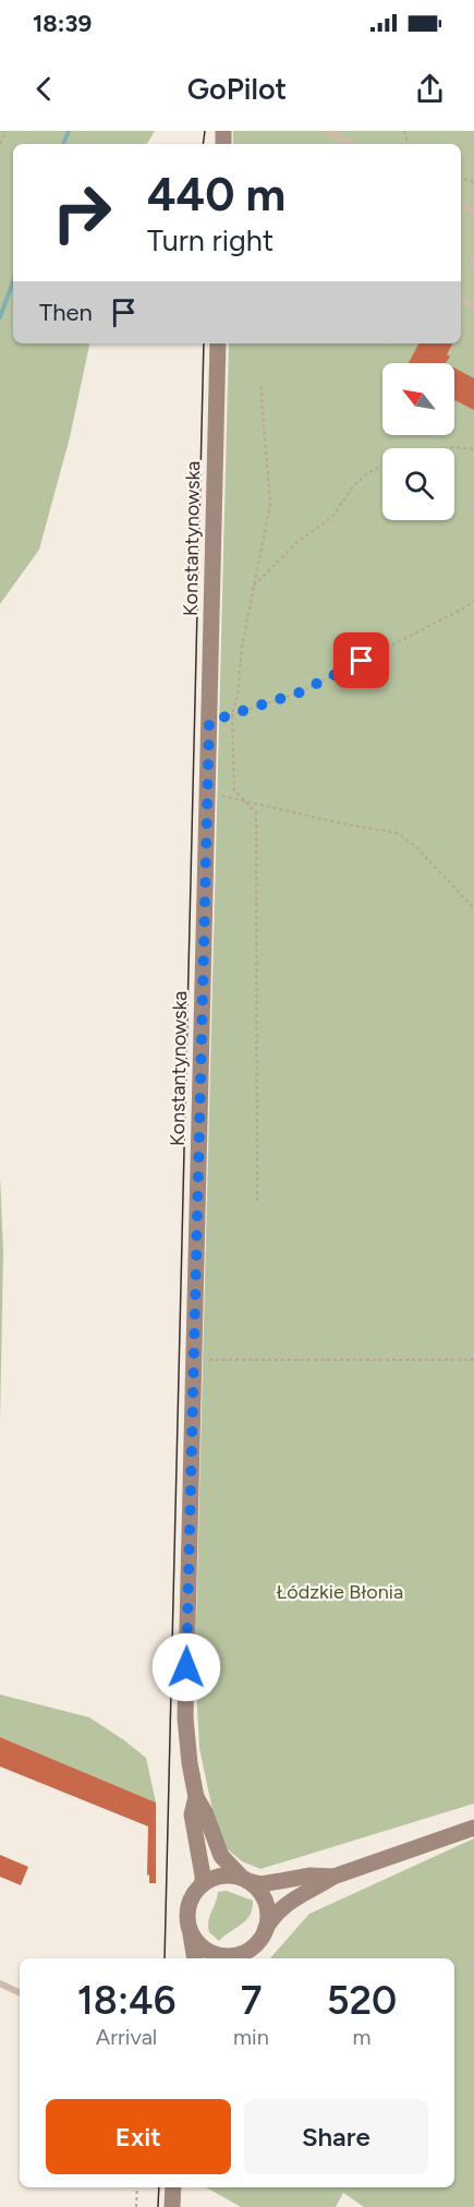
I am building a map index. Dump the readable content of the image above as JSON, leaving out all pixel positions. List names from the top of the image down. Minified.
{"streets":{"main road":["Konstantynowska"]},"parks":["Łódzkie Błonia"],"north":"top left","page":{"status":"18:39","header":"GoPilot","turn":["440 m","Turn right"],"then":"Then","eta":["18:46","Arrival","7","min","520","m"],"buttons":["Exit","Share"]}}
